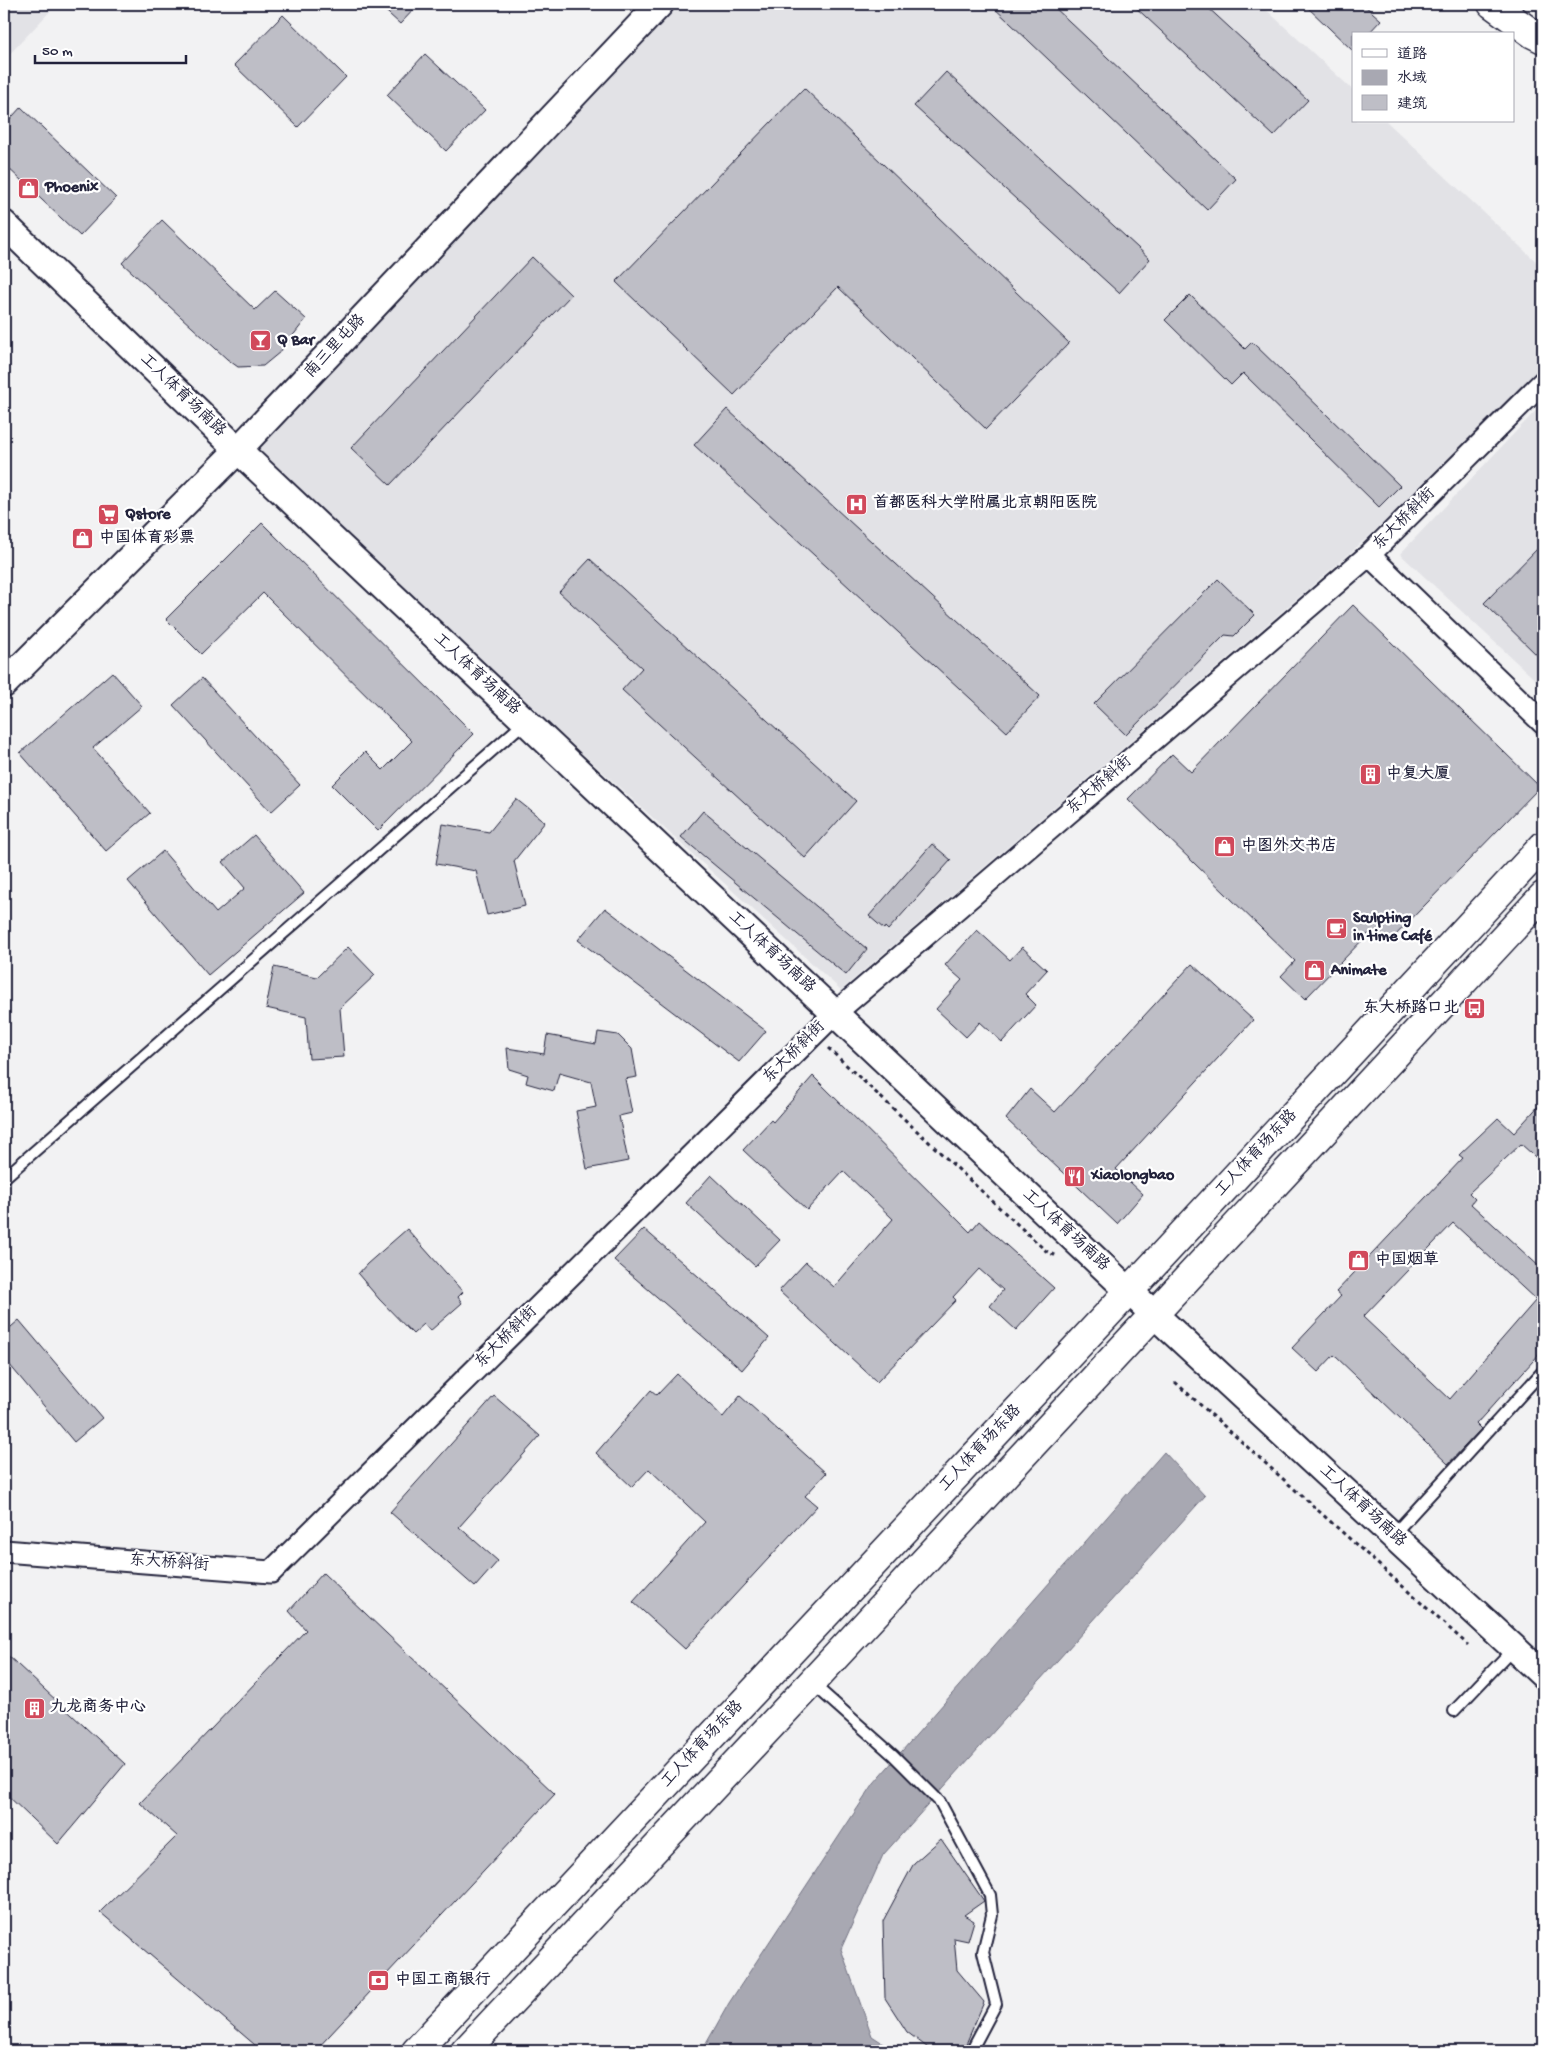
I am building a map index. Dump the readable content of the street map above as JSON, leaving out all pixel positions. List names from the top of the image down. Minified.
{"streets":{"main road":["工人体育场东路"],"street":["南三里屯路","工人体育场南路","东大桥斜街"]},"crossings":[["南三里屯路","工人体育场南路"],["工人体育场南路","东大桥斜街"],["工人体育场南路","工人体育场东路"]],"places":{"shop":["Phoenix","中国体育彩票","中图外文书店","Animate","中国烟草"],"bar":["Q Bar"],"hospital":["首都医科大学附属北京朝阳医院"],"supermarket":["Qstore"],"building":["中复大厦","九龙商务中心"],"cafe":["Sculpting in time Café"],"bus stop":["东大桥路口北"],"restaurant":["Xiaolongbao"],"bank":["中国工商银行"]},"legend":["道路","水域","建筑"],"scale_bar":"50 m"}
